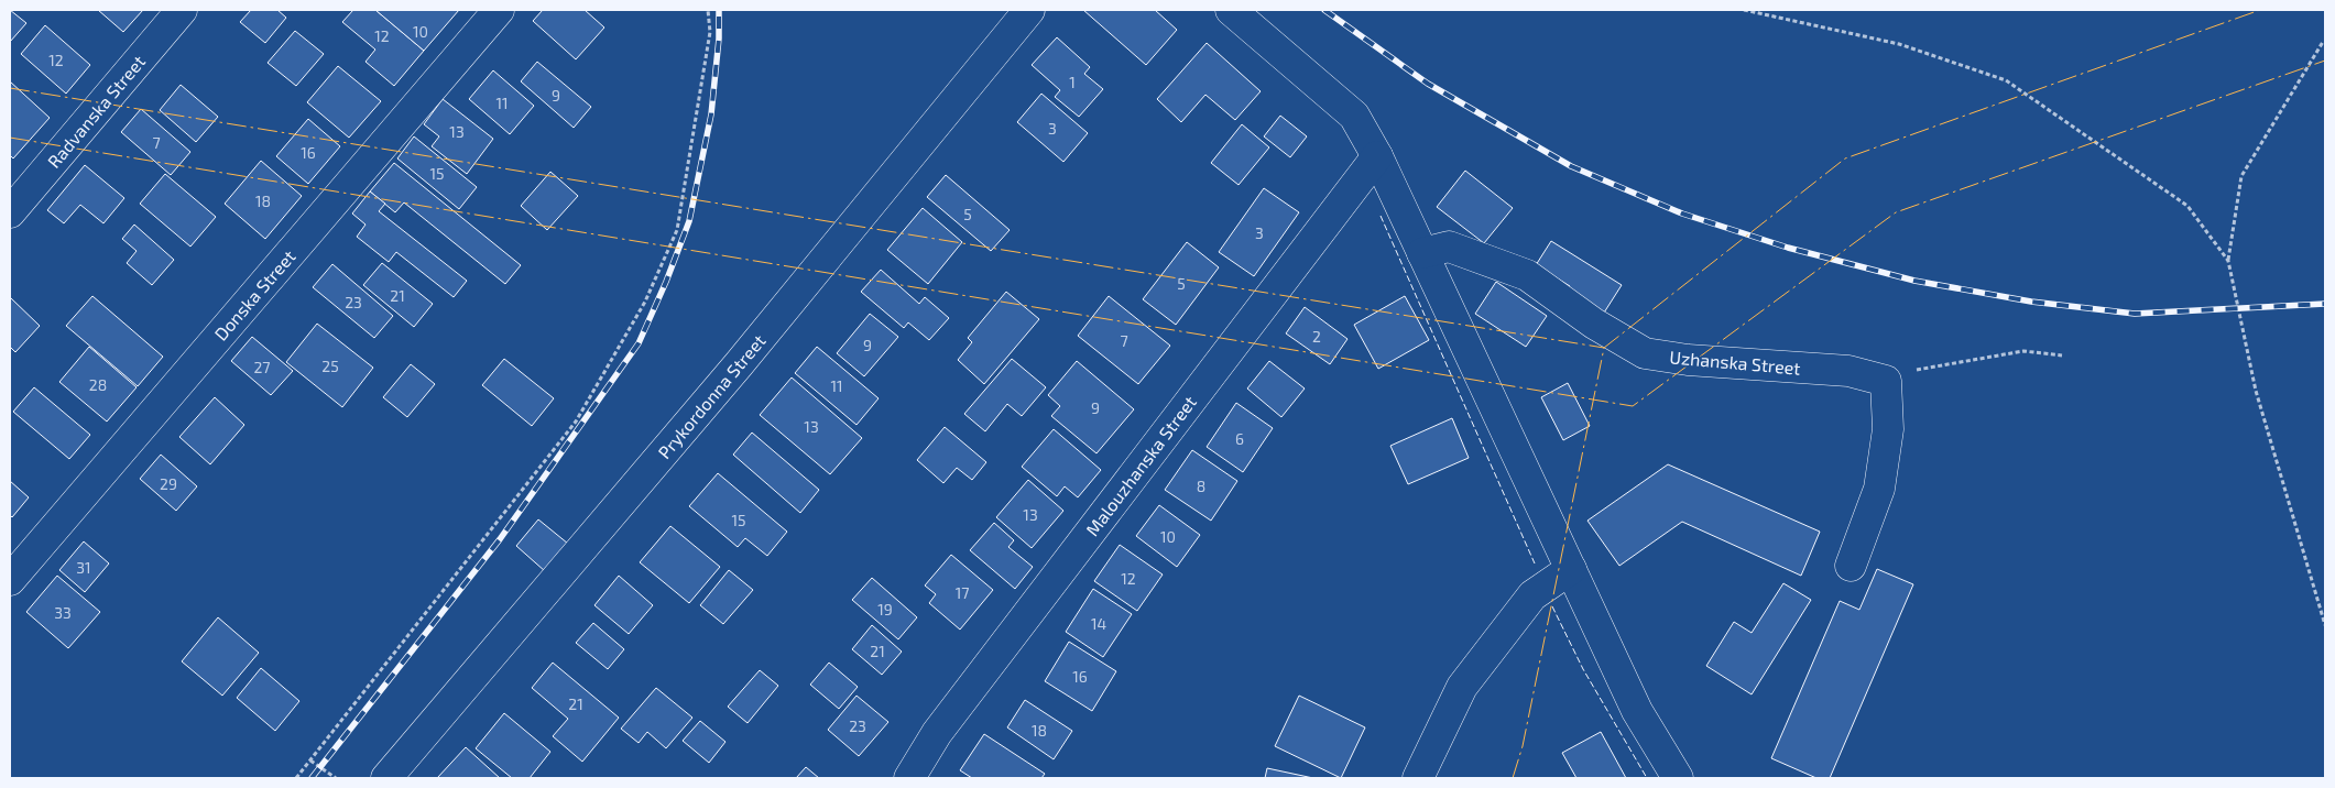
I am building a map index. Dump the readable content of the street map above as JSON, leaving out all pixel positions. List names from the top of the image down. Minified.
{"streets":{"street":["Radvanska Street","Donska Street","Uzhanska Street","Prykordonna Street","Malouzhanska Street"]},"house_numbers":["10","12","12","1","9","11","3","13","7","16","15","18","5","3","5","21","23","2","7","9","25","27","28","11","9","13","6","29","8","13","15","10","31","12","17","19","33","14","21","16","21","23","18"]}
